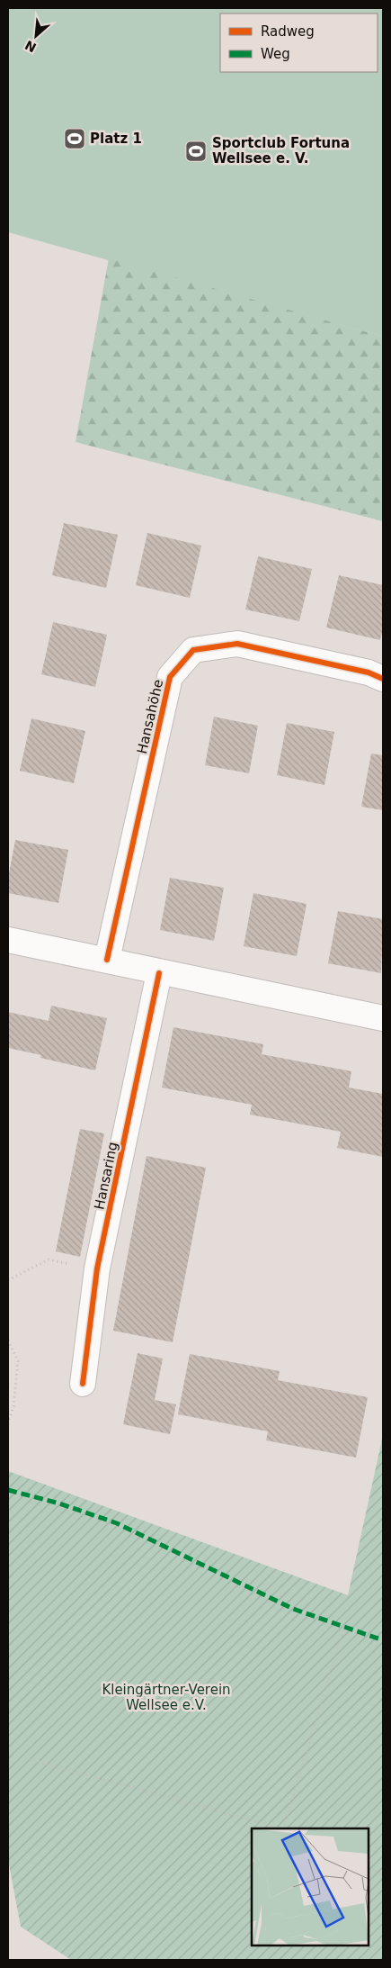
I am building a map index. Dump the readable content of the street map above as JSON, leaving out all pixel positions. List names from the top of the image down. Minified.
{"streets":{"street":["Hansahöhe","Hansaring"]},"parks":["Kleingärtner-Verein Wellsee e.V."],"places":{"sports":["Platz 1","Sportclub Fortuna Wellsee e. V."]},"legend":["Radweg","Weg"],"north":"bottom left"}
